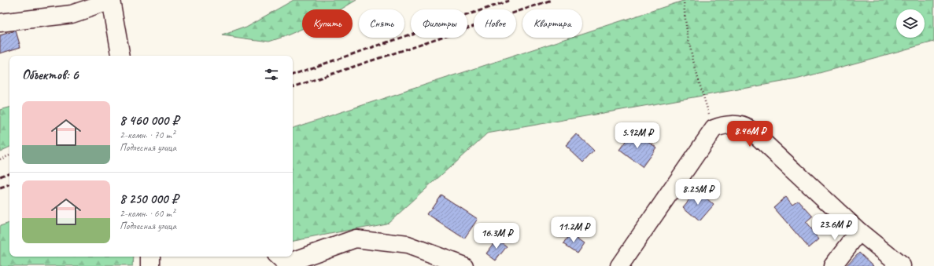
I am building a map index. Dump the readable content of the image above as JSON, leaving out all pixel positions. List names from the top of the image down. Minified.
{"page":{"chip":["Купить","Снять","Фильтры","Новое","Квартира"],"heading":"Объектов: 6","list":[{"name":"8 460 000 ₽","note":"2-комн. · 70 m² · Подлесная улица"},{"name":"8 250 000 ₽","note":"2-комн. · 60 m² · Подлесная улица"}],"price":["8.46M ₽","5.92M ₽","8.25M ₽","23.6M ₽","11.2M ₽","16.3M ₽"]}}
